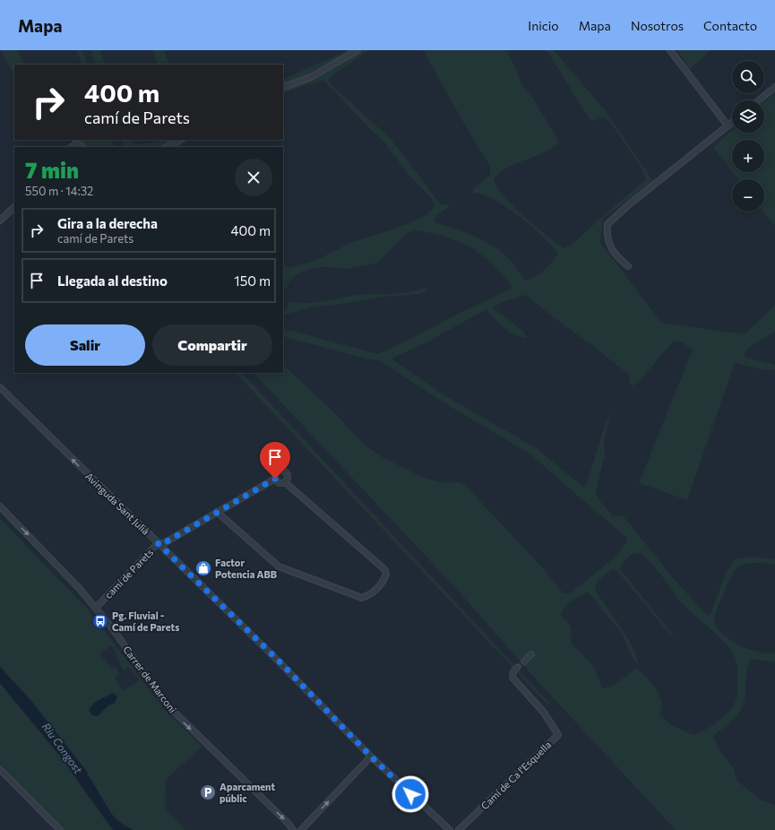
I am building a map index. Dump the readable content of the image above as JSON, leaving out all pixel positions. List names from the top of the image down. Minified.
{"streets":{"street":["Avinguda Sant Julià","camí de Parets","Carrer de Marconi","Camí de Ca l'Esquella"]},"crossings":[["Avinguda Sant Julià","camí de Parets"],["camí de Parets","Carrer de Marconi"]],"one_way":["Avinguda Sant Julià","Carrer de Marconi"],"water":["Riu Congost"],"places":{"shop":["Factor Potencia ABB"],"bus stop":["Pg. Fluvial - Camí de Parets"],"parking":["Aparcament públic"]},"page":{"header":"Mapa","nav":["Inicio","Mapa","Nosotros","Contacto"],"map_buttons":["+","−"],"turn":["400 m","camí de Parets"],"heading":["7 min","550 m · 14:32"],"list":[{"name":"Gira a la derecha","note":"camí de Parets","value":"400 m"},{"name":"Llegada al destino","value":"150 m"}],"buttons":["Salir","Compartir"]}}
